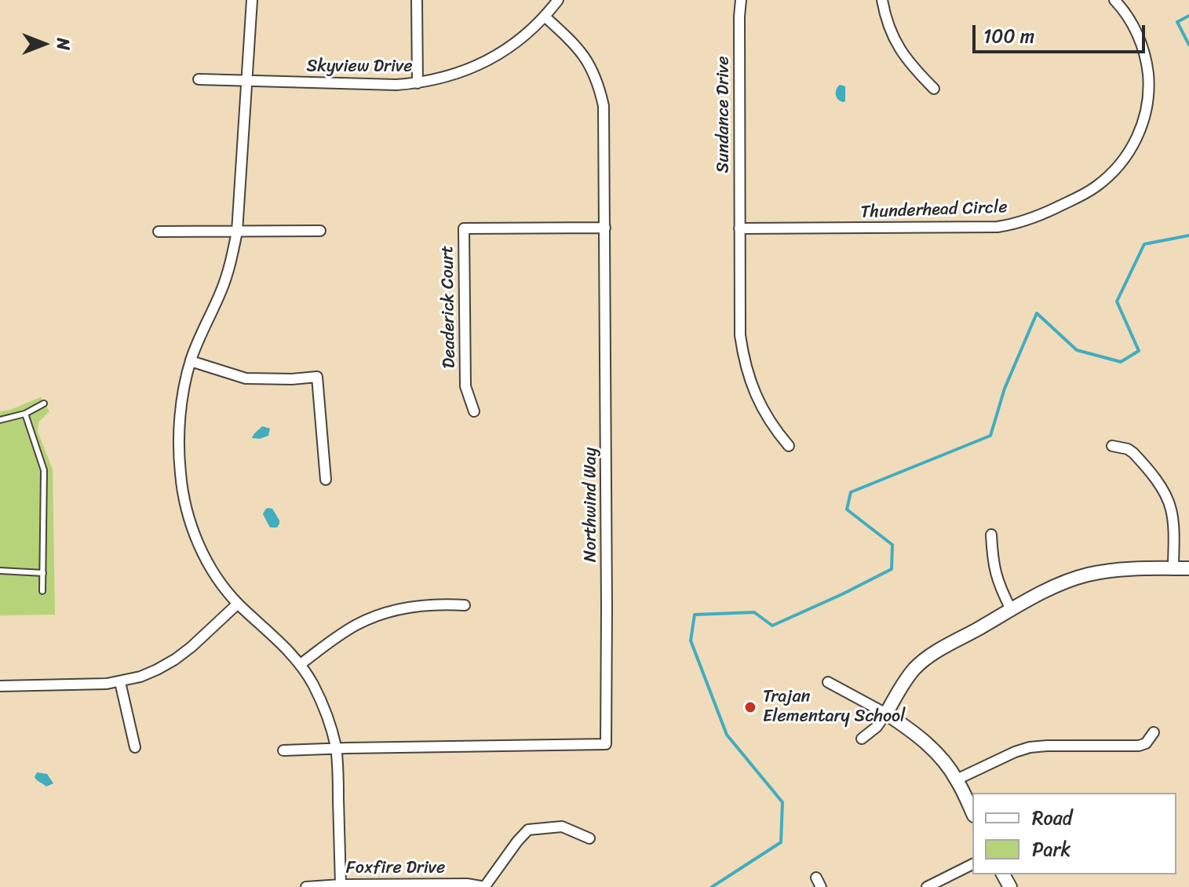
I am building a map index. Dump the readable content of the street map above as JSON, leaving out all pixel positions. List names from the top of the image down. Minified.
{"streets":{"street":["Skyview Drive","Sundance Drive","Thunderhead Circle","Deaderick Court","Northwind Way","Foxfire Drive"]},"crossings":[["Skyview Drive","Northwind Way"],["Sundance Drive","Thunderhead Circle"],["Deaderick Court","Northwind Way"]],"places":["Trajan Elementary School"],"legend":["Road","Park"],"scale_bar":"100 m","north":"right"}
